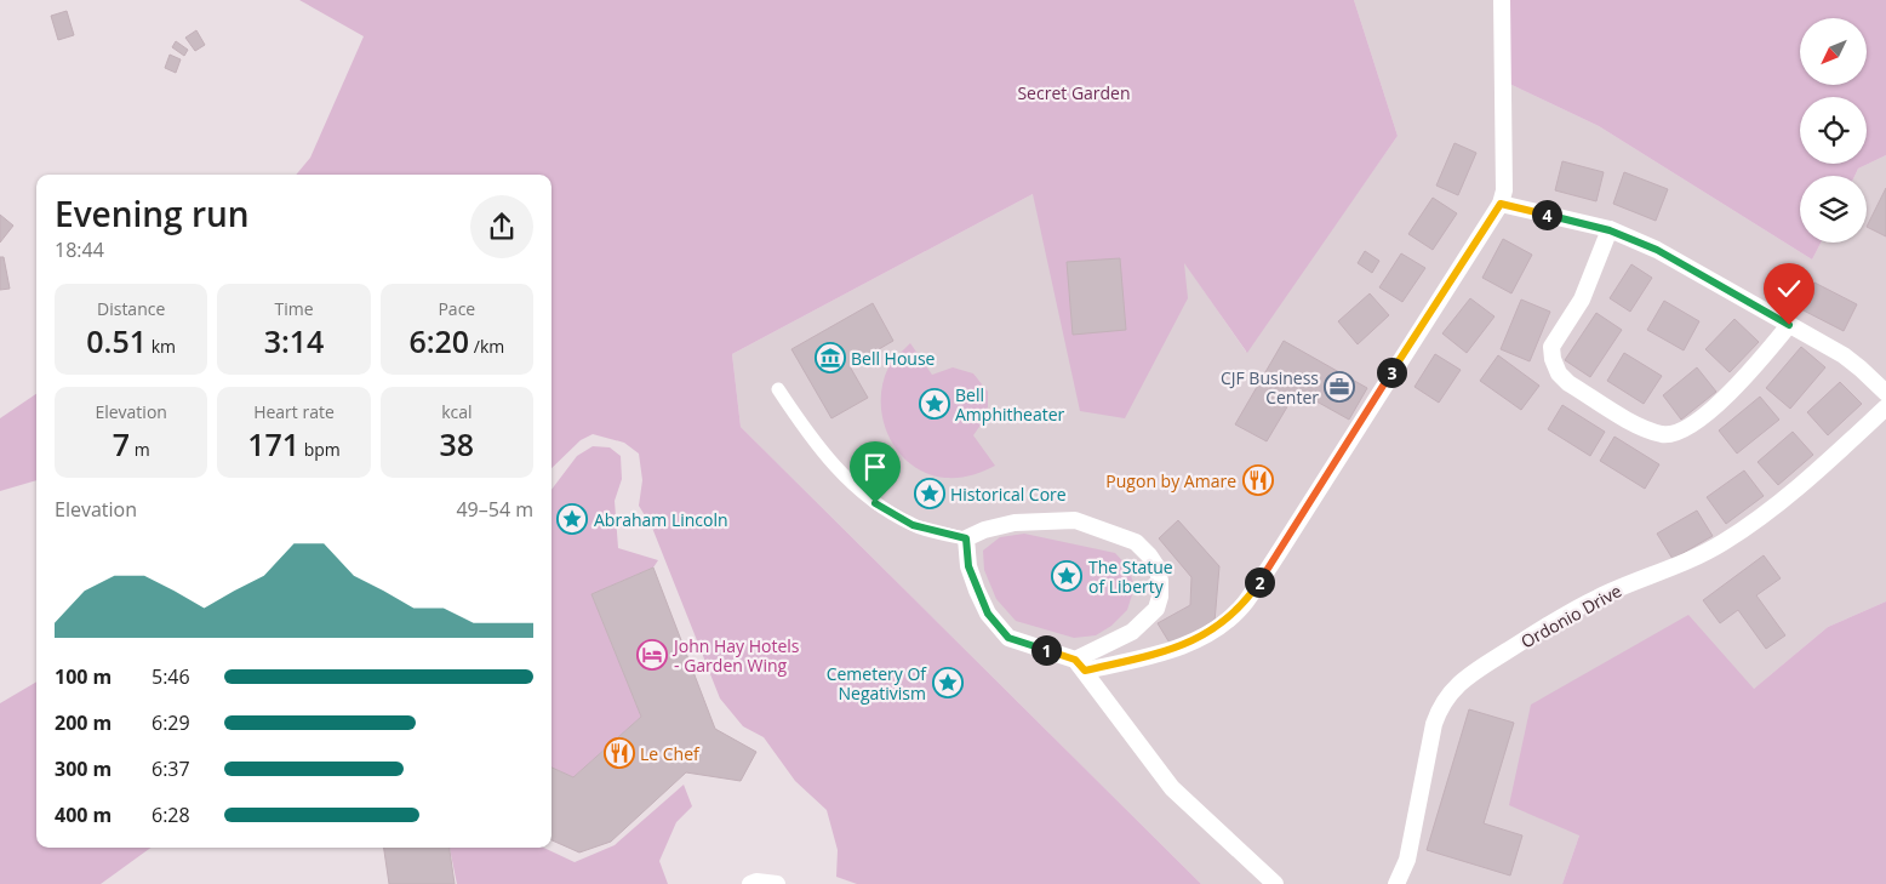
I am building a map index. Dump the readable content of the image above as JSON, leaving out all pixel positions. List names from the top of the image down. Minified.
{"streets":{"street":["Ordonio Drive"]},"parks":["Secret Garden"],"places":{"museum":["Bell House"],"office":["CJF Business Center"],"place":["Bell Amphitheater","Historical Core","Abraham Lincoln","The Statue of Liberty","Cemetery Of Negativism"],"restaurant":["Pugon by Amare","Le Chef"],"hotel":["John Hay Hotels - Garden Wing"]},"north":"bottom left","page":{"heading":["Evening run","18:44"],"pins":["4","3","2","1"],"stats":[["Distance","0.51 km"],["Time","3:14"],["Pace","6:20 /km"],["Elevation","7 m"],["Heart rate","171 bpm"],["kcal","38"]],"chart":["Elevation","49–54 m"],"list":[{"name":"100 m","note":"5:46"},{"name":"200 m","note":"6:29"},{"name":"300 m","note":"6:37"},{"name":"400 m","note":"6:28"}]}}
